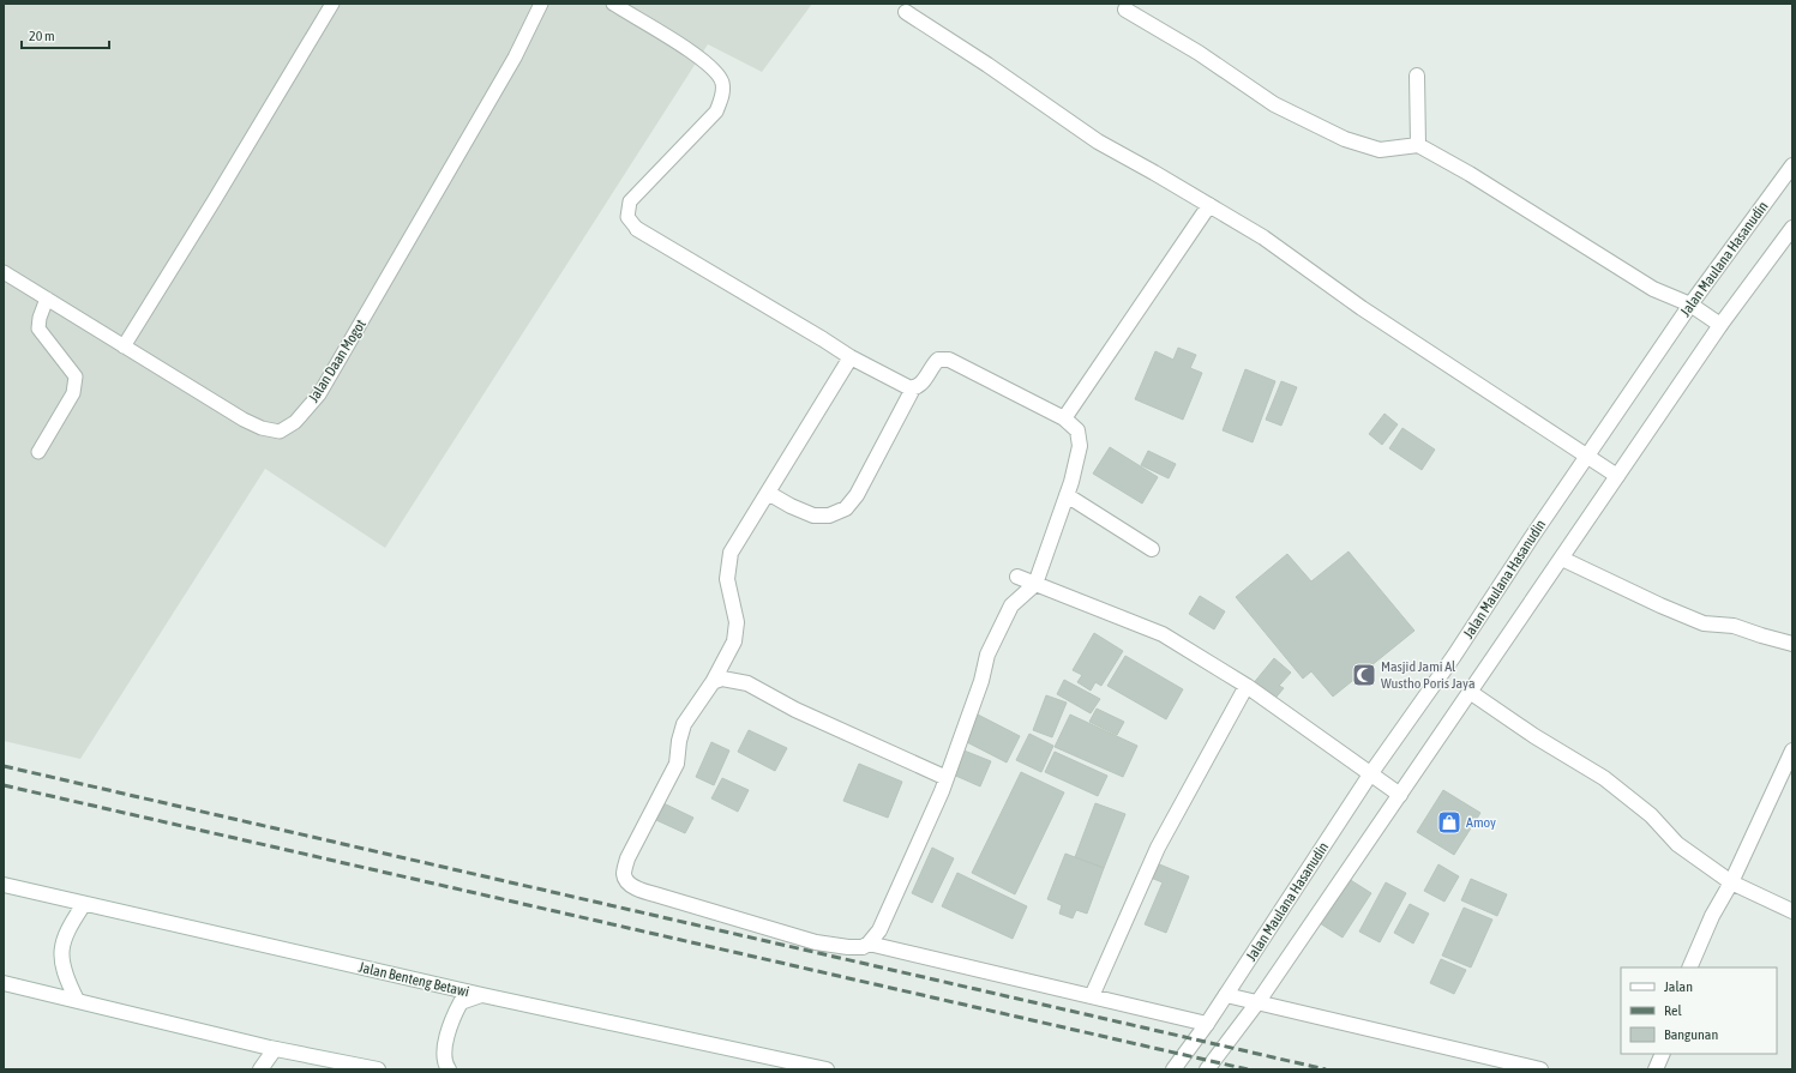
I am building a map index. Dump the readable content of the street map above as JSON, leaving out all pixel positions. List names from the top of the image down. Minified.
{"streets":{"street":["Jalan Maulana Hasanudin","Jalan Benteng Betawi"],"lane":["Jalan Daan Mogot"]},"places":{"mosque":["Masjid Jami Al Wustho Poris Jaya"],"shop":["Amoy"]},"legend":["Jalan","Rel","Bangunan"],"scale_bar":"20 m"}
